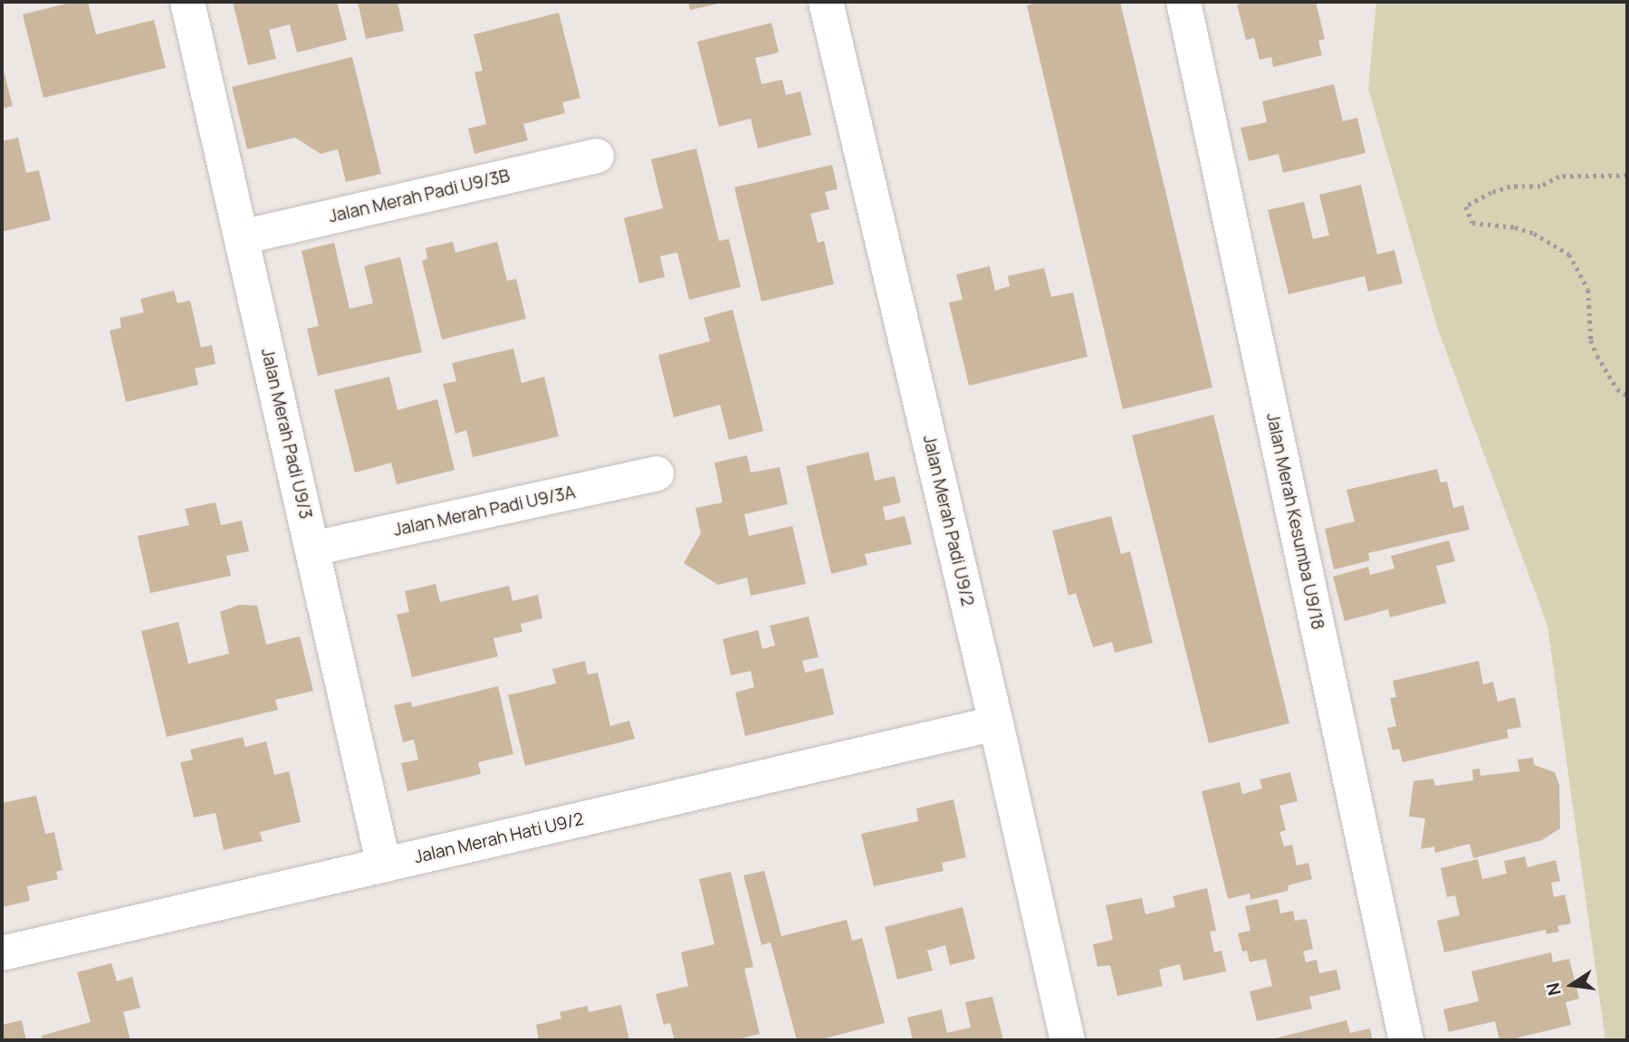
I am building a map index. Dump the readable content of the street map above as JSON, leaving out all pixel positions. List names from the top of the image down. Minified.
{"streets":{"street":["Jalan Merah Padi U9/3B","Jalan Merah Padi U9/3","Jalan Merah Padi U9/3A","Jalan Merah Padi U9/2","Jalan Merah Kesumba U9/18","Jalan Merah Hati U9/2"]},"crossings":[["Jalan Merah Padi U9/3B","Jalan Merah Padi U9/3"],["Jalan Merah Padi U9/3","Jalan Merah Padi U9/3A"],["Jalan Merah Padi U9/3","Jalan Merah Hati U9/2"],["Jalan Merah Padi U9/2","Jalan Merah Hati U9/2"]],"north":"left"}
